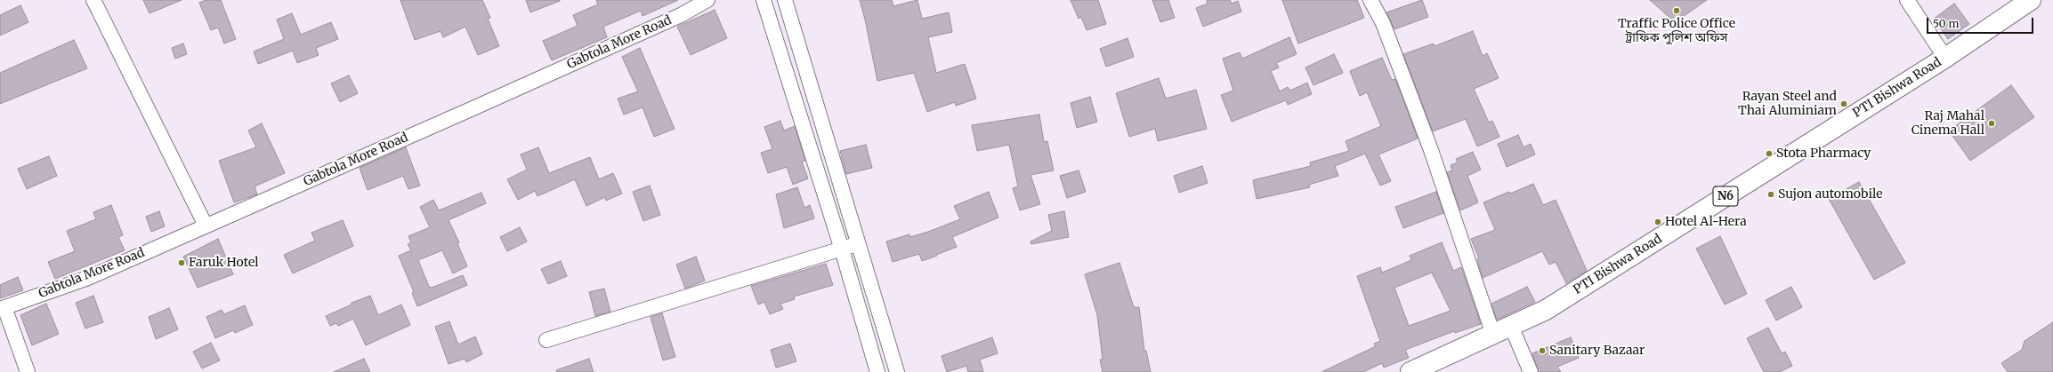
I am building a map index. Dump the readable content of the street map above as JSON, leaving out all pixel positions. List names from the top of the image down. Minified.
{"streets":{"highway":["PTI Bishwa Road","N6"],"street":["Gabtola More Road"]},"places":["Traffic Police Office ট্রাফিক পুলিশ অফিস","Rayan Steel and Thai Aluminiam","Raj Mahal Cinema Hall","Stota Pharmacy","Sujon automobile","Hotel Al-Hera","Faruk Hotel","Sanitary Bazaar"],"scale_bar":"50 m"}
